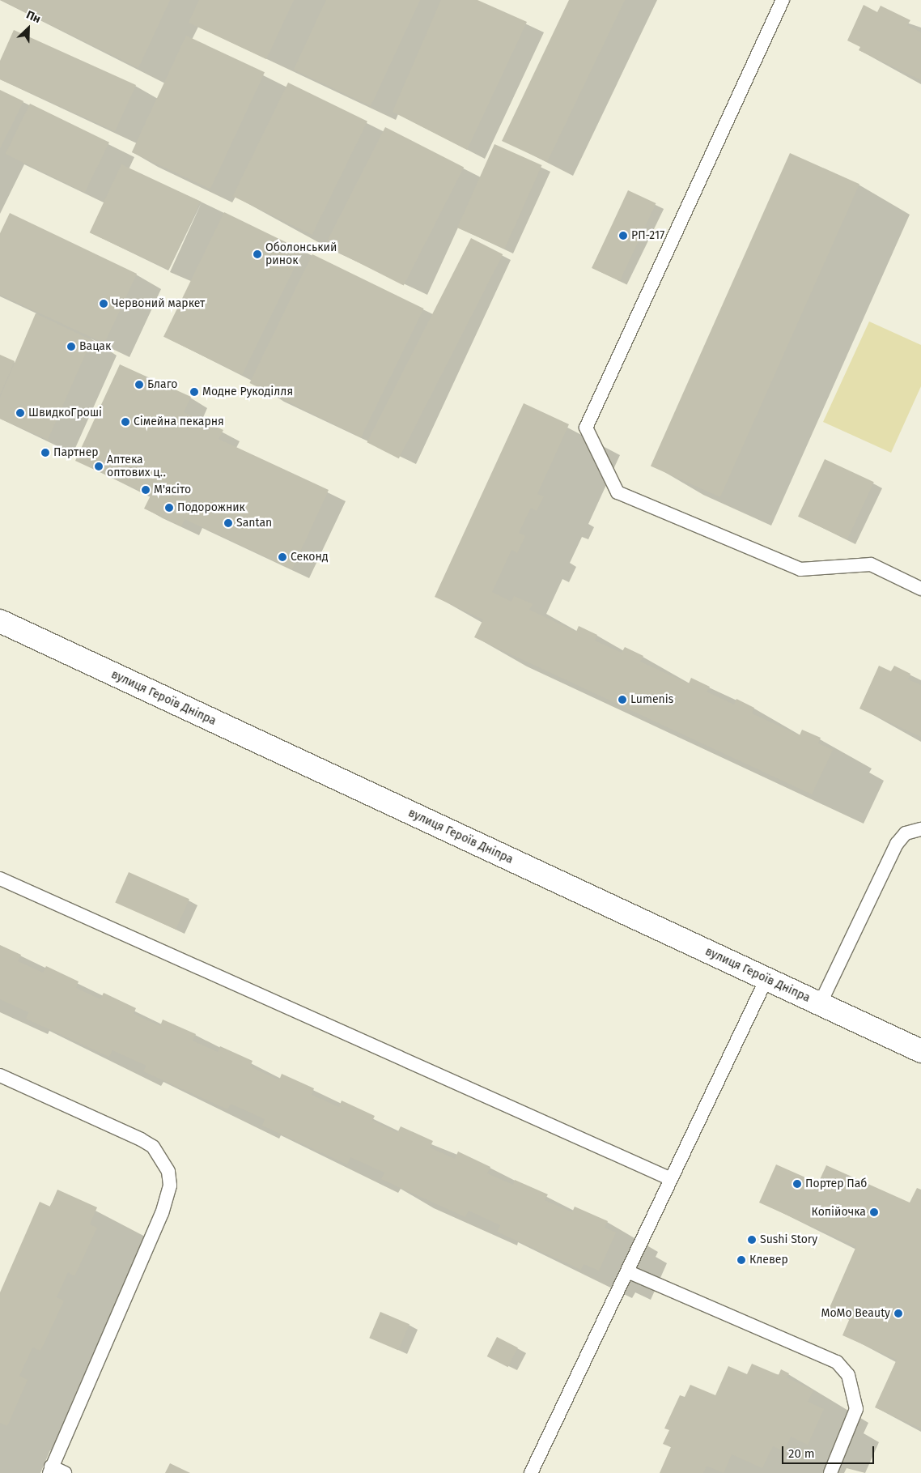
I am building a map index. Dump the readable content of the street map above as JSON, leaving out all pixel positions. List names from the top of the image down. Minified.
{"streets":{"main road":["вулиця Героїв Дніпра"]},"places":["РП-217","Оболонський ринок","Червоний маркет","Вацак","Благо","Модне Рукоділля","ШвидкоГроші","Сімейна пекарня","Партнер","Аптека оптових ц‥","М'ясіто","Подорожник","Santan","Секонд","Lumenis","Портер Паб","Копійочка","Sushi Story","Клевер","MoMo Beauty"],"scale_bar":"20 m","north":"top right"}
